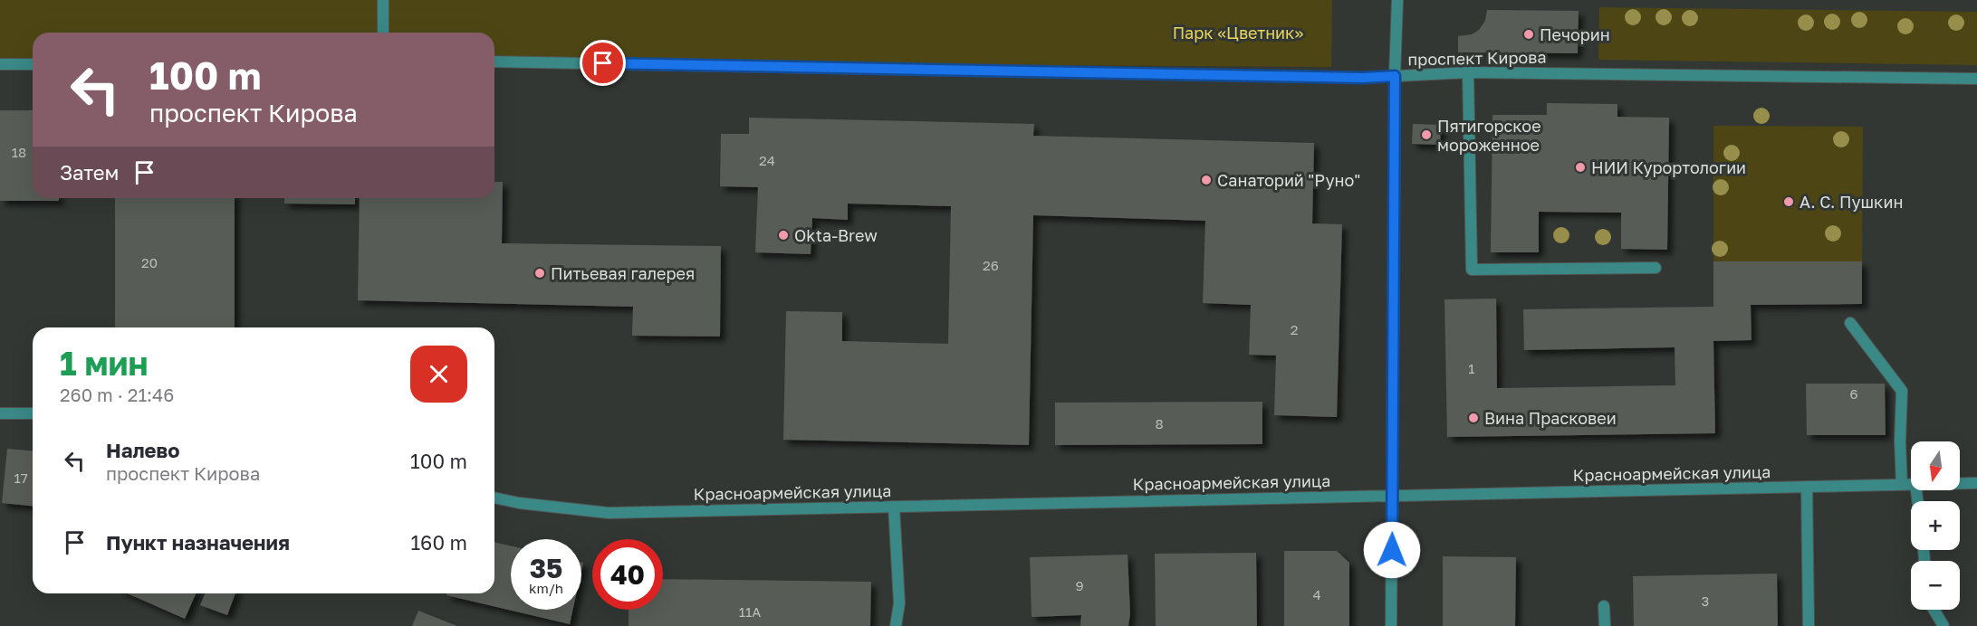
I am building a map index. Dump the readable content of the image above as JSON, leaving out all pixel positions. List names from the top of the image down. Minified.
{"streets":{"street":["проспект Кирова","Красноармейская улица"]},"parks":["Парк «Цветник»"],"places":["Печорин","Пятигорское мороженное","НИИ Курортологии","Санаторий \"Руно\"","А. С. Пушкин","Okta-Brew","Питьевая галерея","Вина Прасковеи"],"house_numbers":["18","24","20","26","2","1","6","8","17","9","4","3","11А"],"north":"bottom","page":{"turn":["100 m","проспект Кирова"],"then":"Затем","heading":["1 мин","260 m · 21:46"],"list":[{"name":"Налево","note":"проспект Кирова","value":"100 m"},{"name":"Пункт назначения","value":"160 m"}],"map_buttons":["+","−"],"speed":"35 km/h","limit":"40"}}
